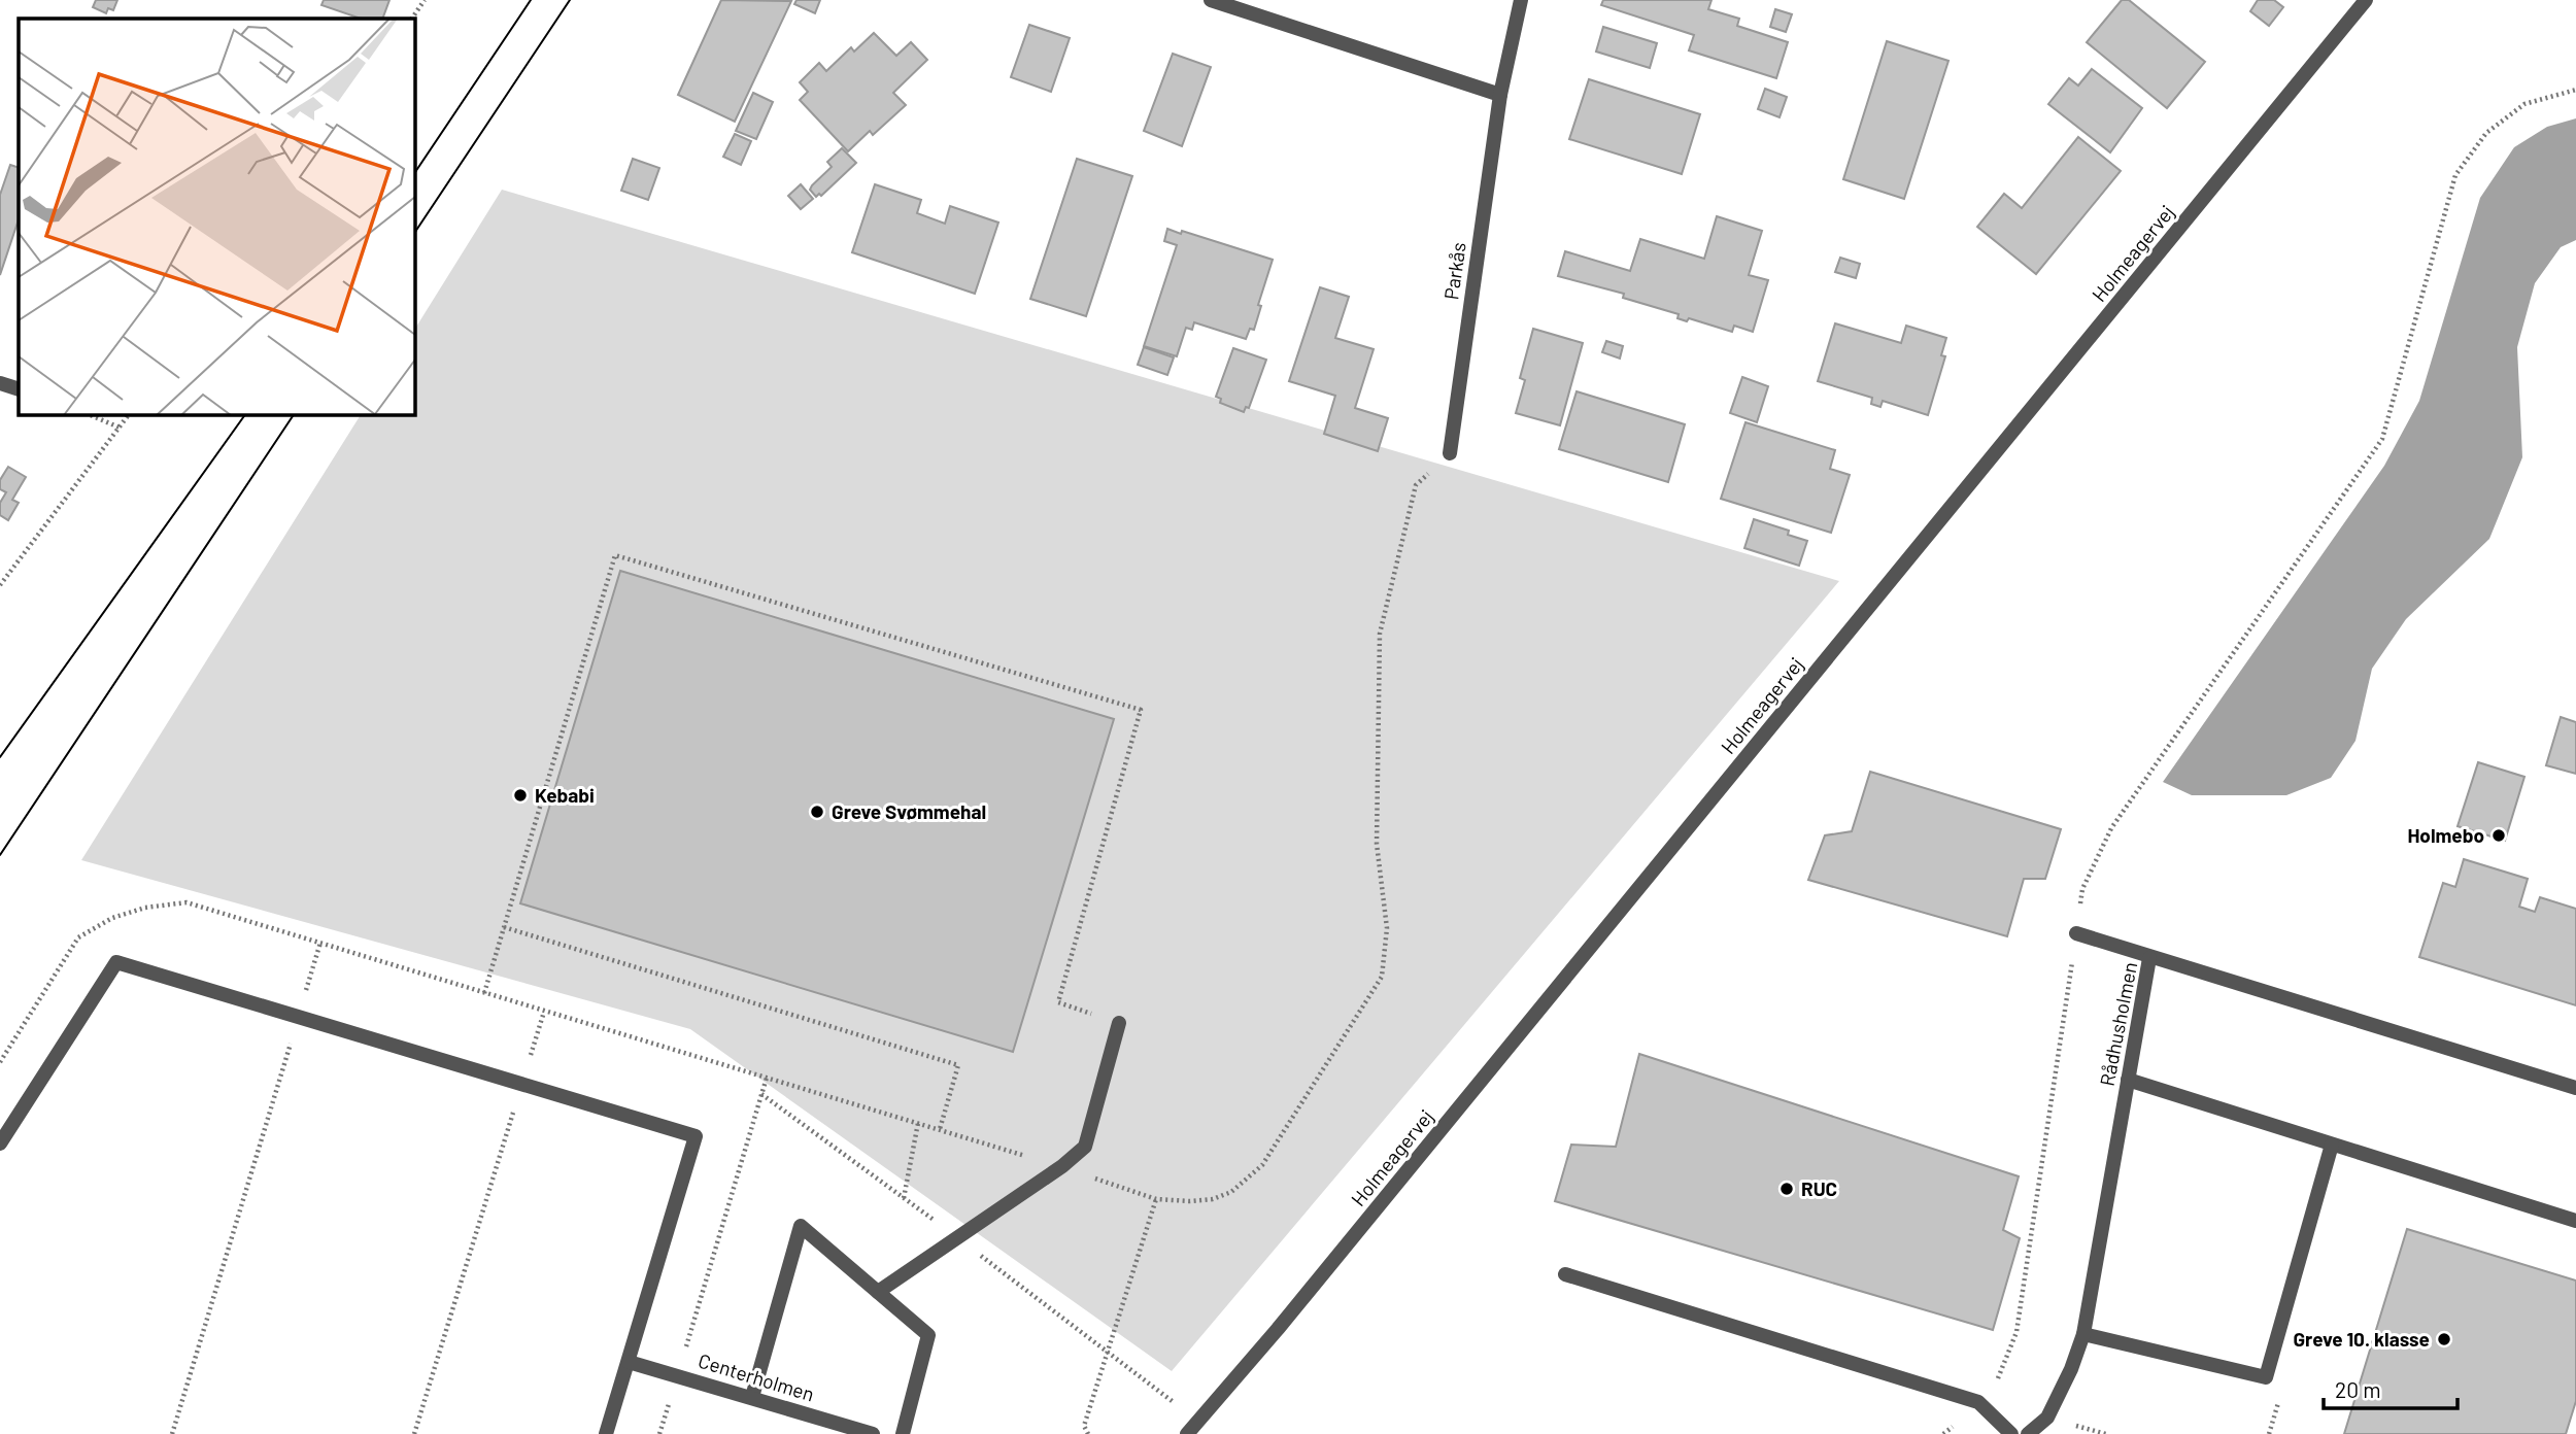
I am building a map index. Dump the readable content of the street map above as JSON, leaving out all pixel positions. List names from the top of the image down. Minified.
{"streets":{"street":["Holmeagervej","Parkås","Rådhusholmen","Centerholmen"]},"places":["Kebabi","Greve Svømmehal","Holmebo","RUC","Greve 10. klasse"],"scale_bar":"20 m"}
